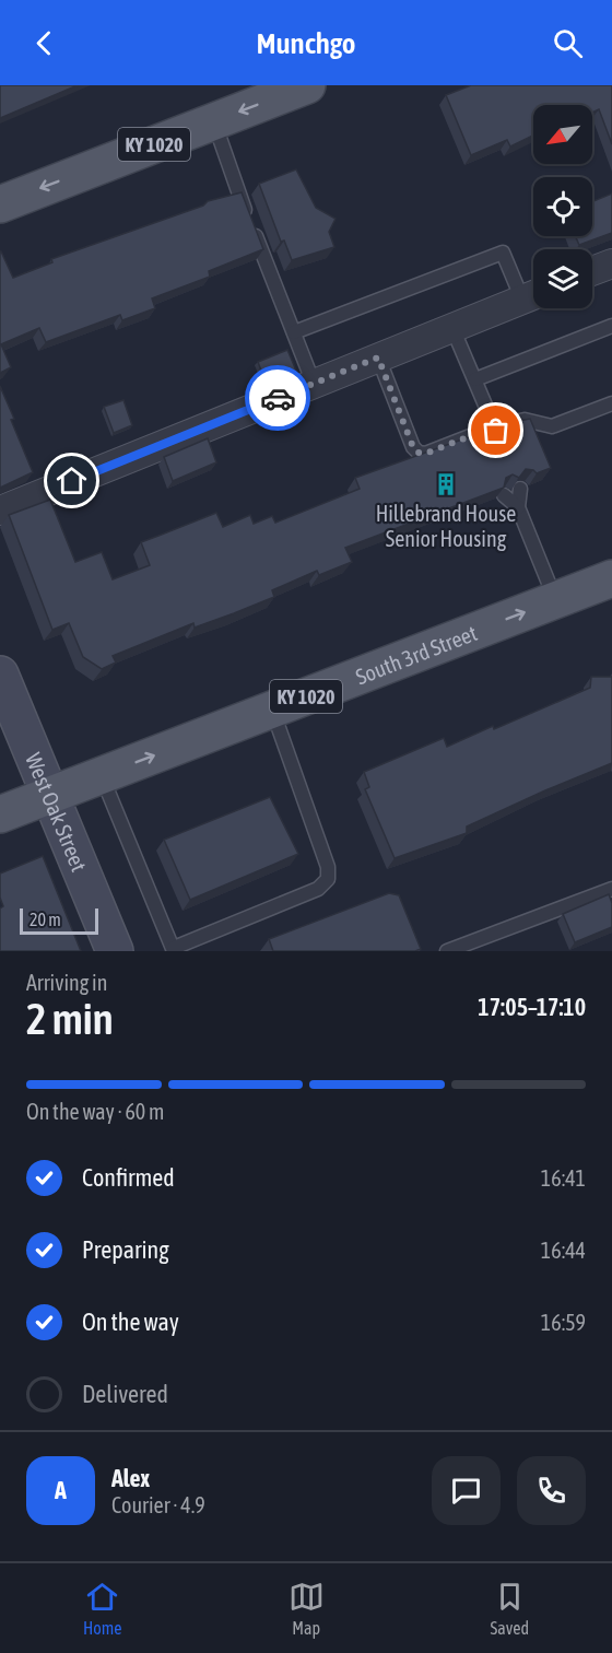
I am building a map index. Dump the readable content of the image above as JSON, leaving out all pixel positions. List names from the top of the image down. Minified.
{"streets":{"main road":["KY 1020","South 3rd Street","West Oak Street"]},"crossings":[["South 3rd Street","West Oak Street"]],"one_way":["South 3rd Street"],"places":{"building":["Hillebrand House Senior Housing"]},"scale_bar":"20 m","north":"bottom left","page":{"header":"Munchgo","scale":"20 m","heading":["2 min","Arriving in","17:05–17:10"],"panel":["Alex","Courier · 4.9"],"bar":"On the way · 60 m","list":[["Confirmed","16:41"],["Preparing","16:44"],["On the way","16:59"],"Delivered"],"round":"A","tabs":["Home","Map","Saved"]}}
